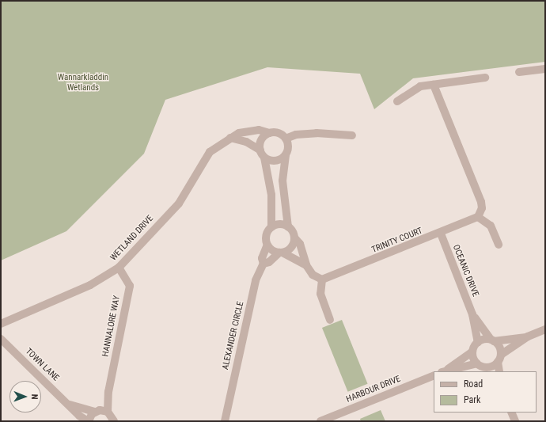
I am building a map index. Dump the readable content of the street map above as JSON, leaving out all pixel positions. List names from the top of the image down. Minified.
{"streets":{"street":["WETLAND DRIVE","TRINITY COURT","OCEANIC DRIVE","HANNALORE WAY","ALEXANDER CIRCLE","TOWN LANE","HARBOUR DRIVE"]},"crossings":[["WETLAND DRIVE","HANNALORE WAY"],["TRINITY COURT","OCEANIC DRIVE"],["HANNALORE WAY","TOWN LANE"]],"parks":["Wannarkladdin Wetlands"],"legend":["Road","Park"],"north":"right"}
